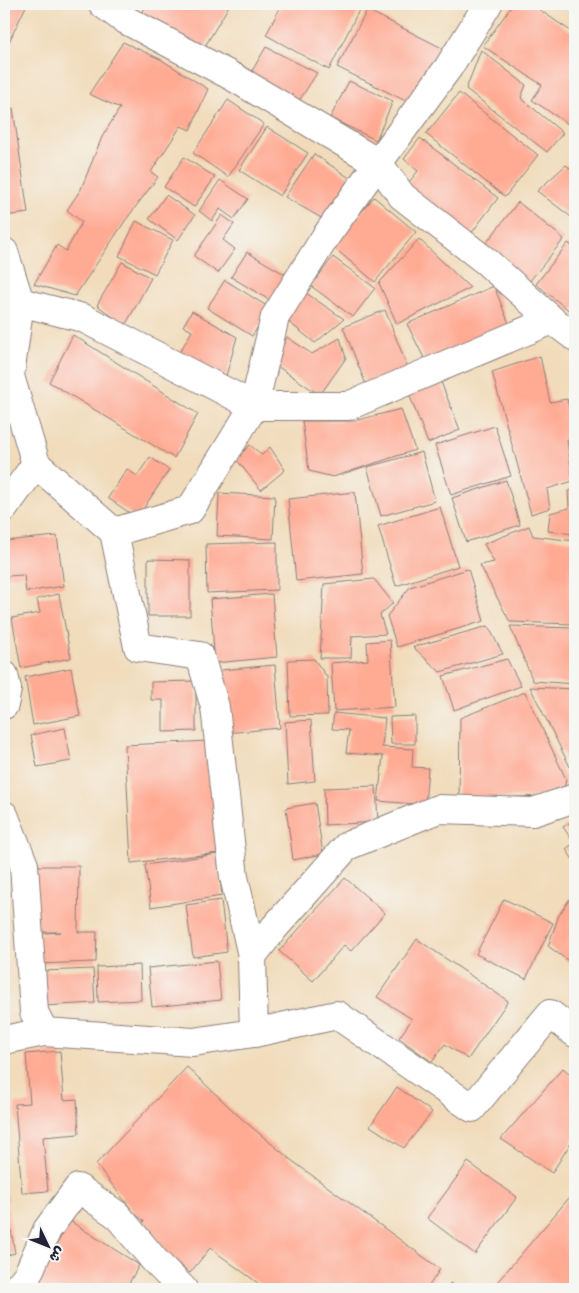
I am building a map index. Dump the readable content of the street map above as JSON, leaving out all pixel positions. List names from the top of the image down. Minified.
{"north":"bottom right"}
